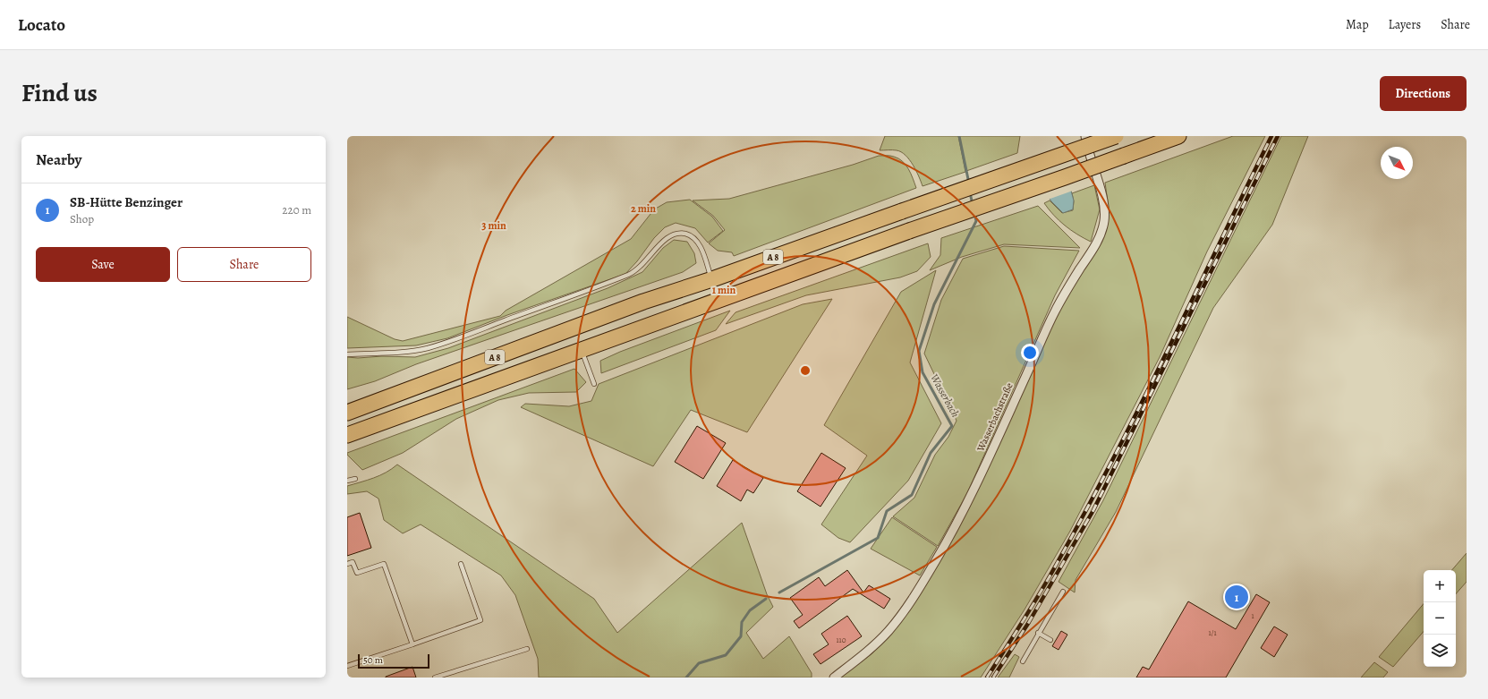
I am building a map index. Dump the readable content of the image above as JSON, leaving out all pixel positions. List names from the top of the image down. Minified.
{"streets":{"highway":["A 8"],"street":["Wasserbachstraße"]},"water":["Wasserbach"],"house_numbers":["1","1/1","110"],"scale_bar":"50 m","north":"bottom right","page":{"header":"Locato","nav":["Map","Layers","Share"],"title":"Find us","buttons":["Directions",["Save","Share"]],"heading":"Nearby","list":[{"mark":"1","name":"SB-Hütte Benzinger","note":"Shop","value":"220 m"}],"map_buttons":["+","−"],"pins":"1","scale":"50 m"},"rings":["2 min","3 min","1 min"]}
